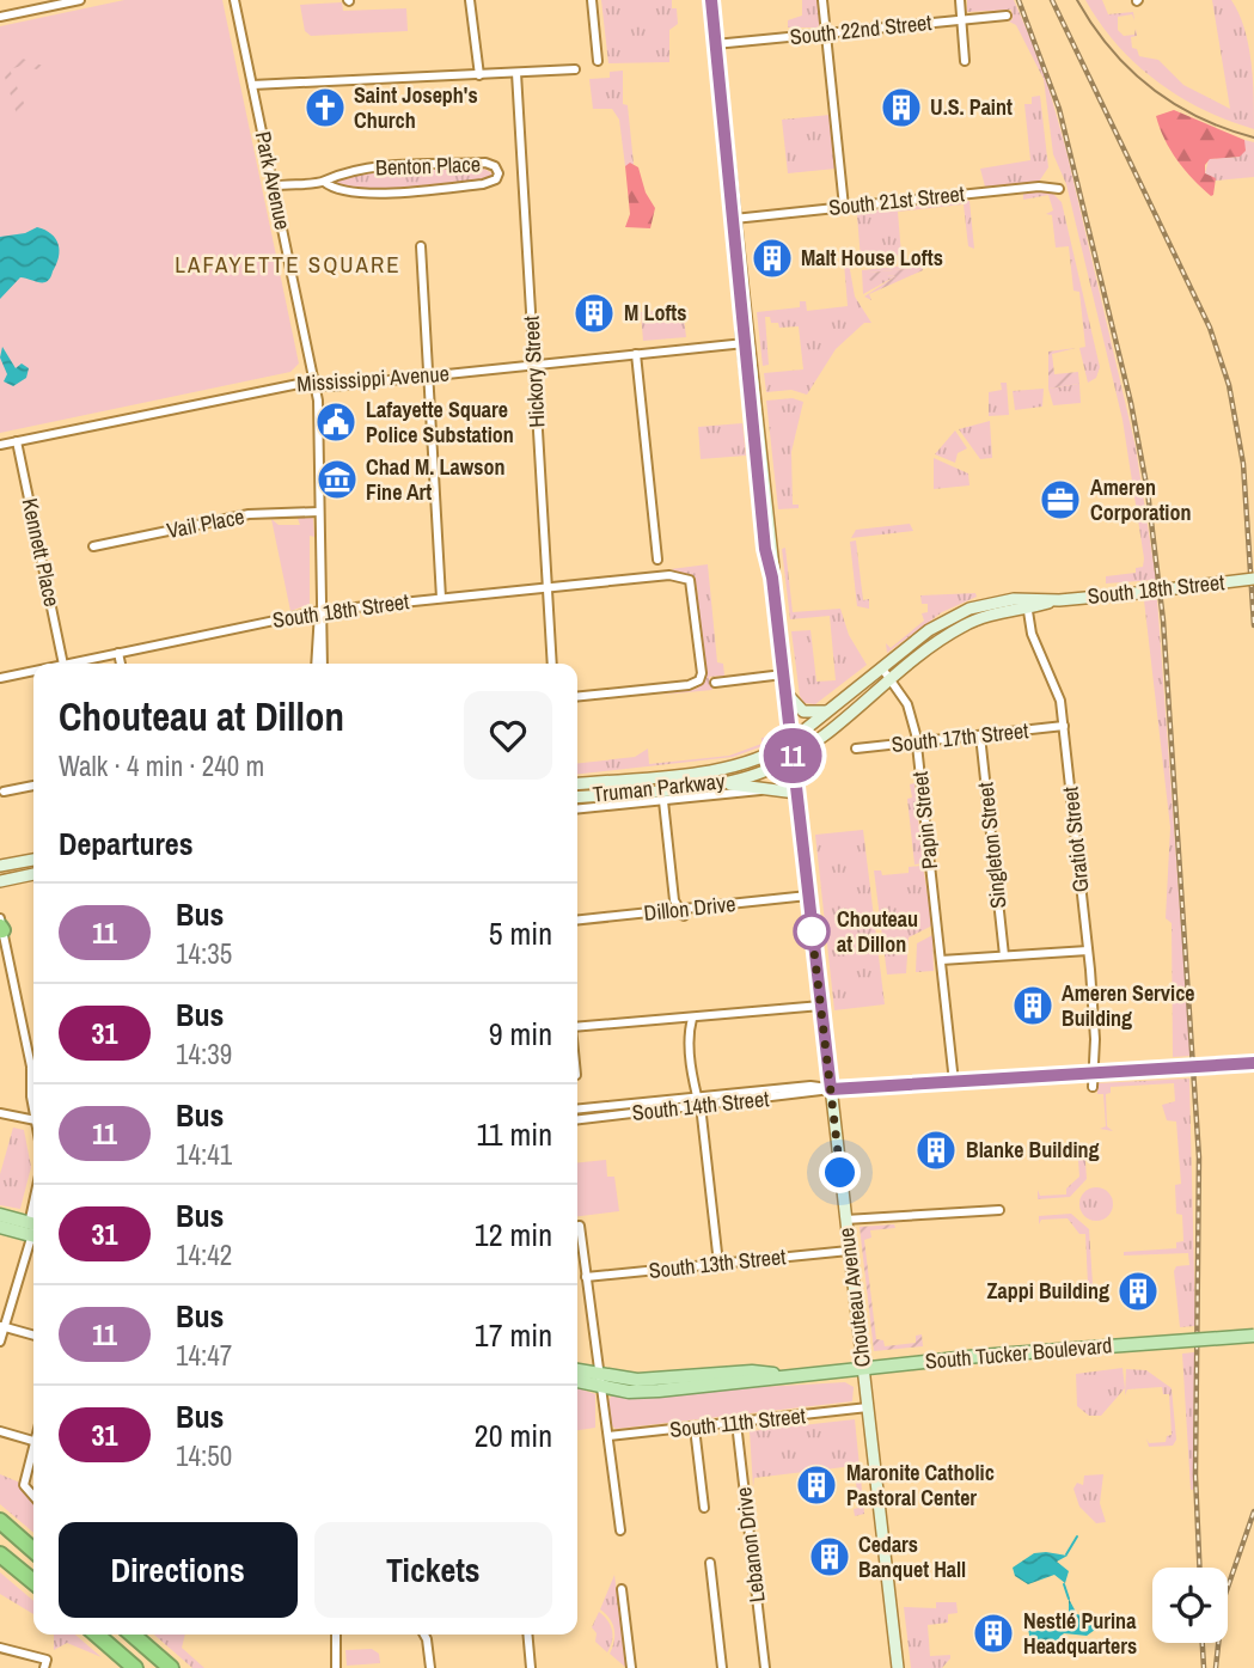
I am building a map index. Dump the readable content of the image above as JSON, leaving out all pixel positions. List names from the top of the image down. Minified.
{"streets":{"main road":["South 18th Street","Truman Parkway","South 14th Street","Chouteau Avenue","South Tucker Boulevard"],"street":["South 22nd Street","Benton Place","Park Avenue","South 21st Street","Hickory Street","Mississippi Avenue","Vail Place","Kennett Place","South 17th Street","Papin Street","Gratiot Street","Singleton Street","Dillon Drive","South 13th Street","South 11th Street","Lebanon Drive"]},"crossings":[["South 22nd Street","Chouteau Avenue"],["Benton Place","Park Avenue"],["Park Avenue","Mississippi Avenue"],["Park Avenue","Vail Place"],["Park Avenue","South 18th Street"],["South 21st Street","Chouteau Avenue"],["Hickory Street","Mississippi Avenue"],["Hickory Street","South 18th Street"],["Mississippi Avenue","Kennett Place"],["Mississippi Avenue","Chouteau Avenue"],["South 18th Street","Truman Parkway"],["South 18th Street","Papin Street"],["South 18th Street","Gratiot Street"],["South 18th Street","Chouteau Avenue"],["South 17th Street","Papin Street"],["South 17th Street","Gratiot Street"],["South 17th Street","Singleton Street"],["Truman Parkway","Chouteau Avenue"],["Papin Street","South 14th Street"],["Dillon Drive","Chouteau Avenue"],["South 14th Street","Chouteau Avenue"],["South 13th Street","Chouteau Avenue"],["Chouteau Avenue","South Tucker Boulevard"],["Chouteau Avenue","South 11th Street"],["South 11th Street","Lebanon Drive"]],"districts":["LAFAYETTE SQUARE"],"places":{"church":["Saint Joseph's Church"],"building":["U.S. Paint","Malt House Lofts","M Lofts","Ameren Service Building","Blanke Building","Zappi Building","Maronite Catholic Pastoral Center","Cedars Banquet Hall","Nestlé Purina Headquarters"],"public building":["Lafayette Square Police Substation"],"museum":["Chad M. Lawson Fine Art"],"office":["Ameren Corporation"],"other":["Chouteau at Dillon"]},"lines":["bus line 11"],"page":{"on_map":"11","heading":[["Chouteau at Dillon","Walk · 4 min · 240 m"],"Departures"],"list":[{"mark":"11","name":"Bus","note":"14:35","value":"5 min"},{"mark":"31","name":"Bus","note":"14:39","value":"9 min"},{"mark":"11","name":"Bus","note":"14:41","value":"11 min"},{"mark":"31","name":"Bus","note":"14:42","value":"12 min"},{"mark":"11","name":"Bus","note":"14:47","value":"17 min"},{"mark":"31","name":"Bus","note":"14:50","value":"20 min"}],"buttons":["Directions","Tickets"]}}
